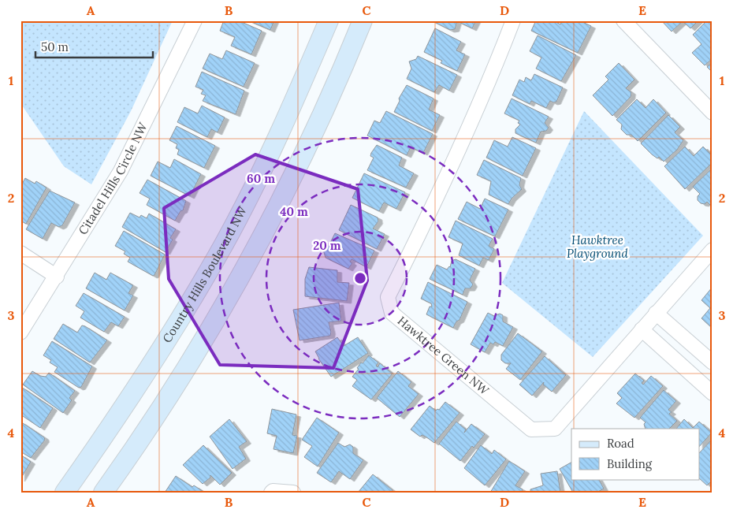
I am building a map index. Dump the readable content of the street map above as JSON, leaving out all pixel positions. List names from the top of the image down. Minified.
{"streets":{"main road":["Country Hills Boulevard NW"],"street":["Citadel Hills Circle NW","Hawktree Green NW"]},"parks":["Hawktree Playground"],"legend":["Road","Building"],"scale_bar":"50 m","grid":{"columns":["A","B","C","D","E"],"rows":["1","2","3","4"]},"rings":["60 m","40 m","20 m"]}
